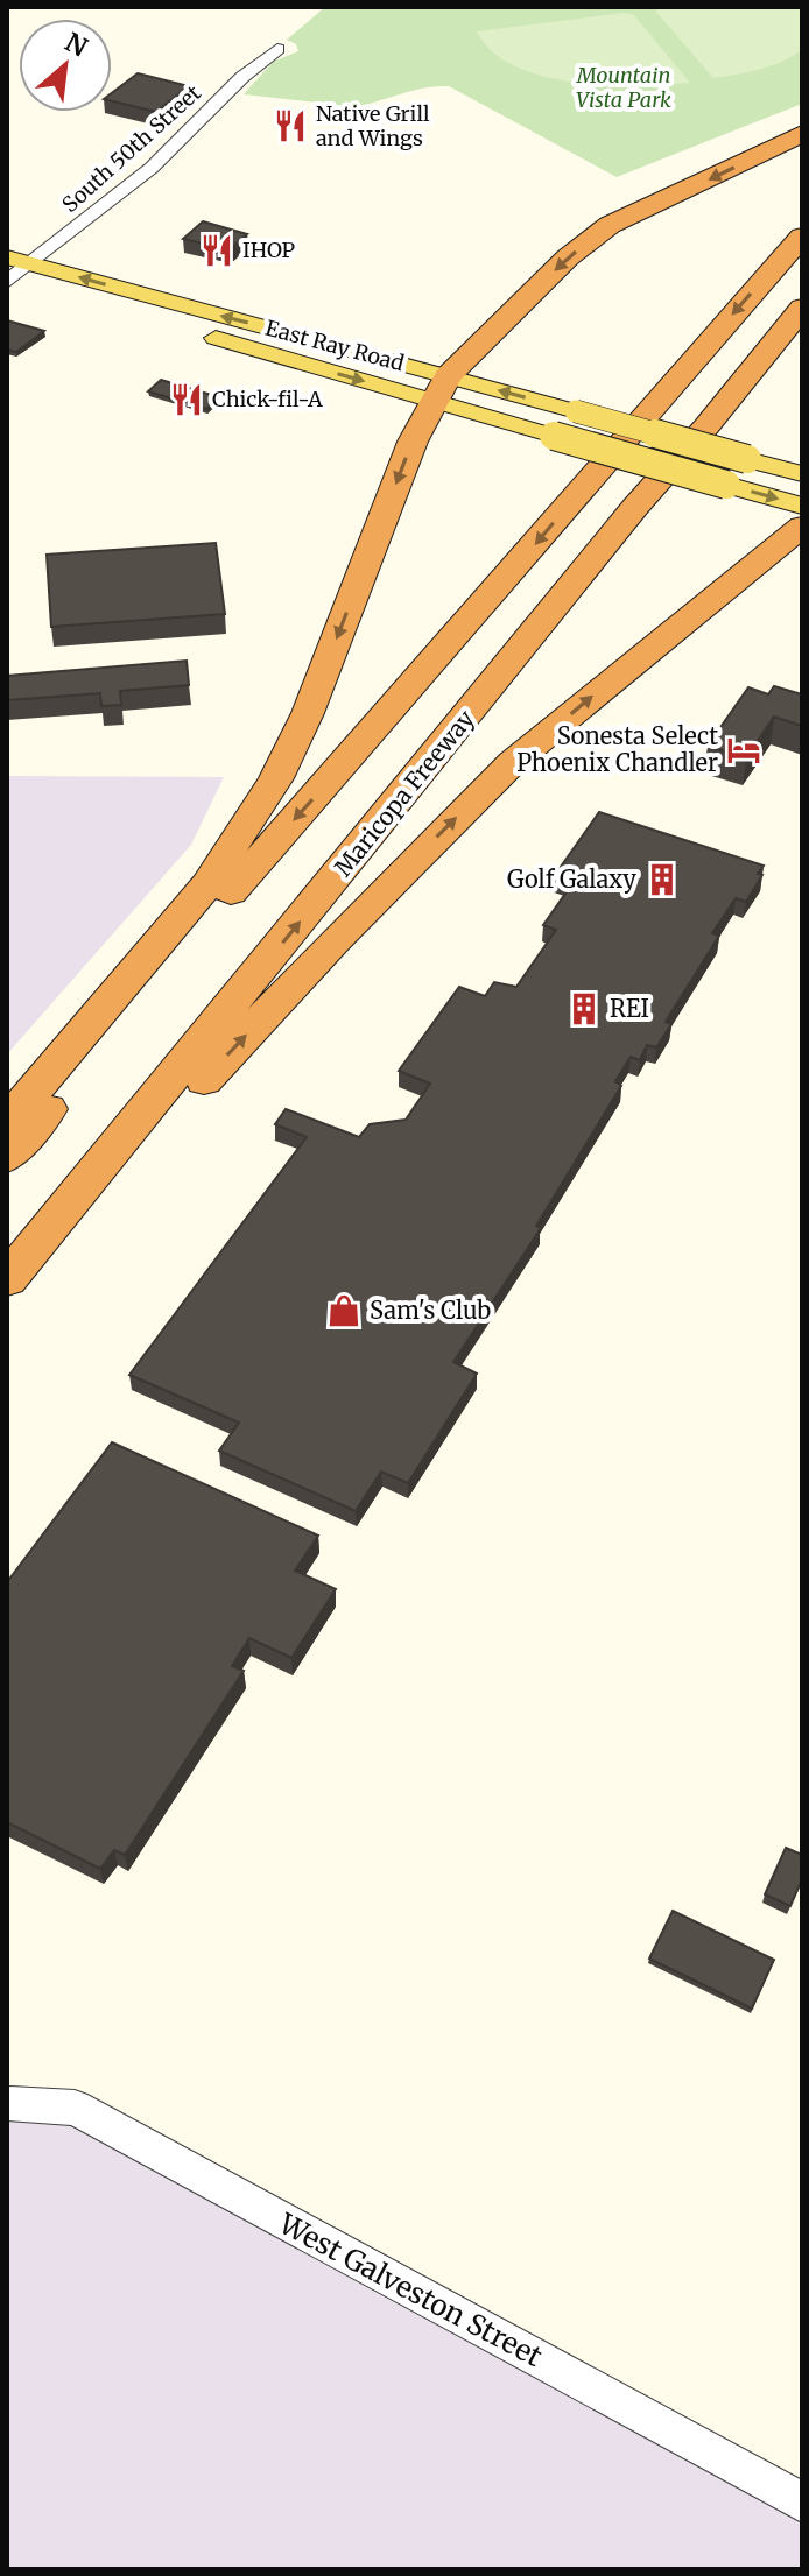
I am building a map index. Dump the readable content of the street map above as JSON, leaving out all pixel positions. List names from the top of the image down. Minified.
{"streets":{"highway":["Maricopa Freeway"],"main road":["East Ray Road"],"street":["South 50th Street","West Galveston Street"]},"crossings":[["South 50th Street","East Ray Road"]],"parks":["Mountain Vista Park"],"places":{"restaurant":["Native Grill and Wings","IHOP","Chick-fil-A"],"hotel":["Sonesta Select Phoenix Chandler"],"building":["Golf Galaxy","REI"],"shop":["Sam's Club"]},"north":"top right"}
